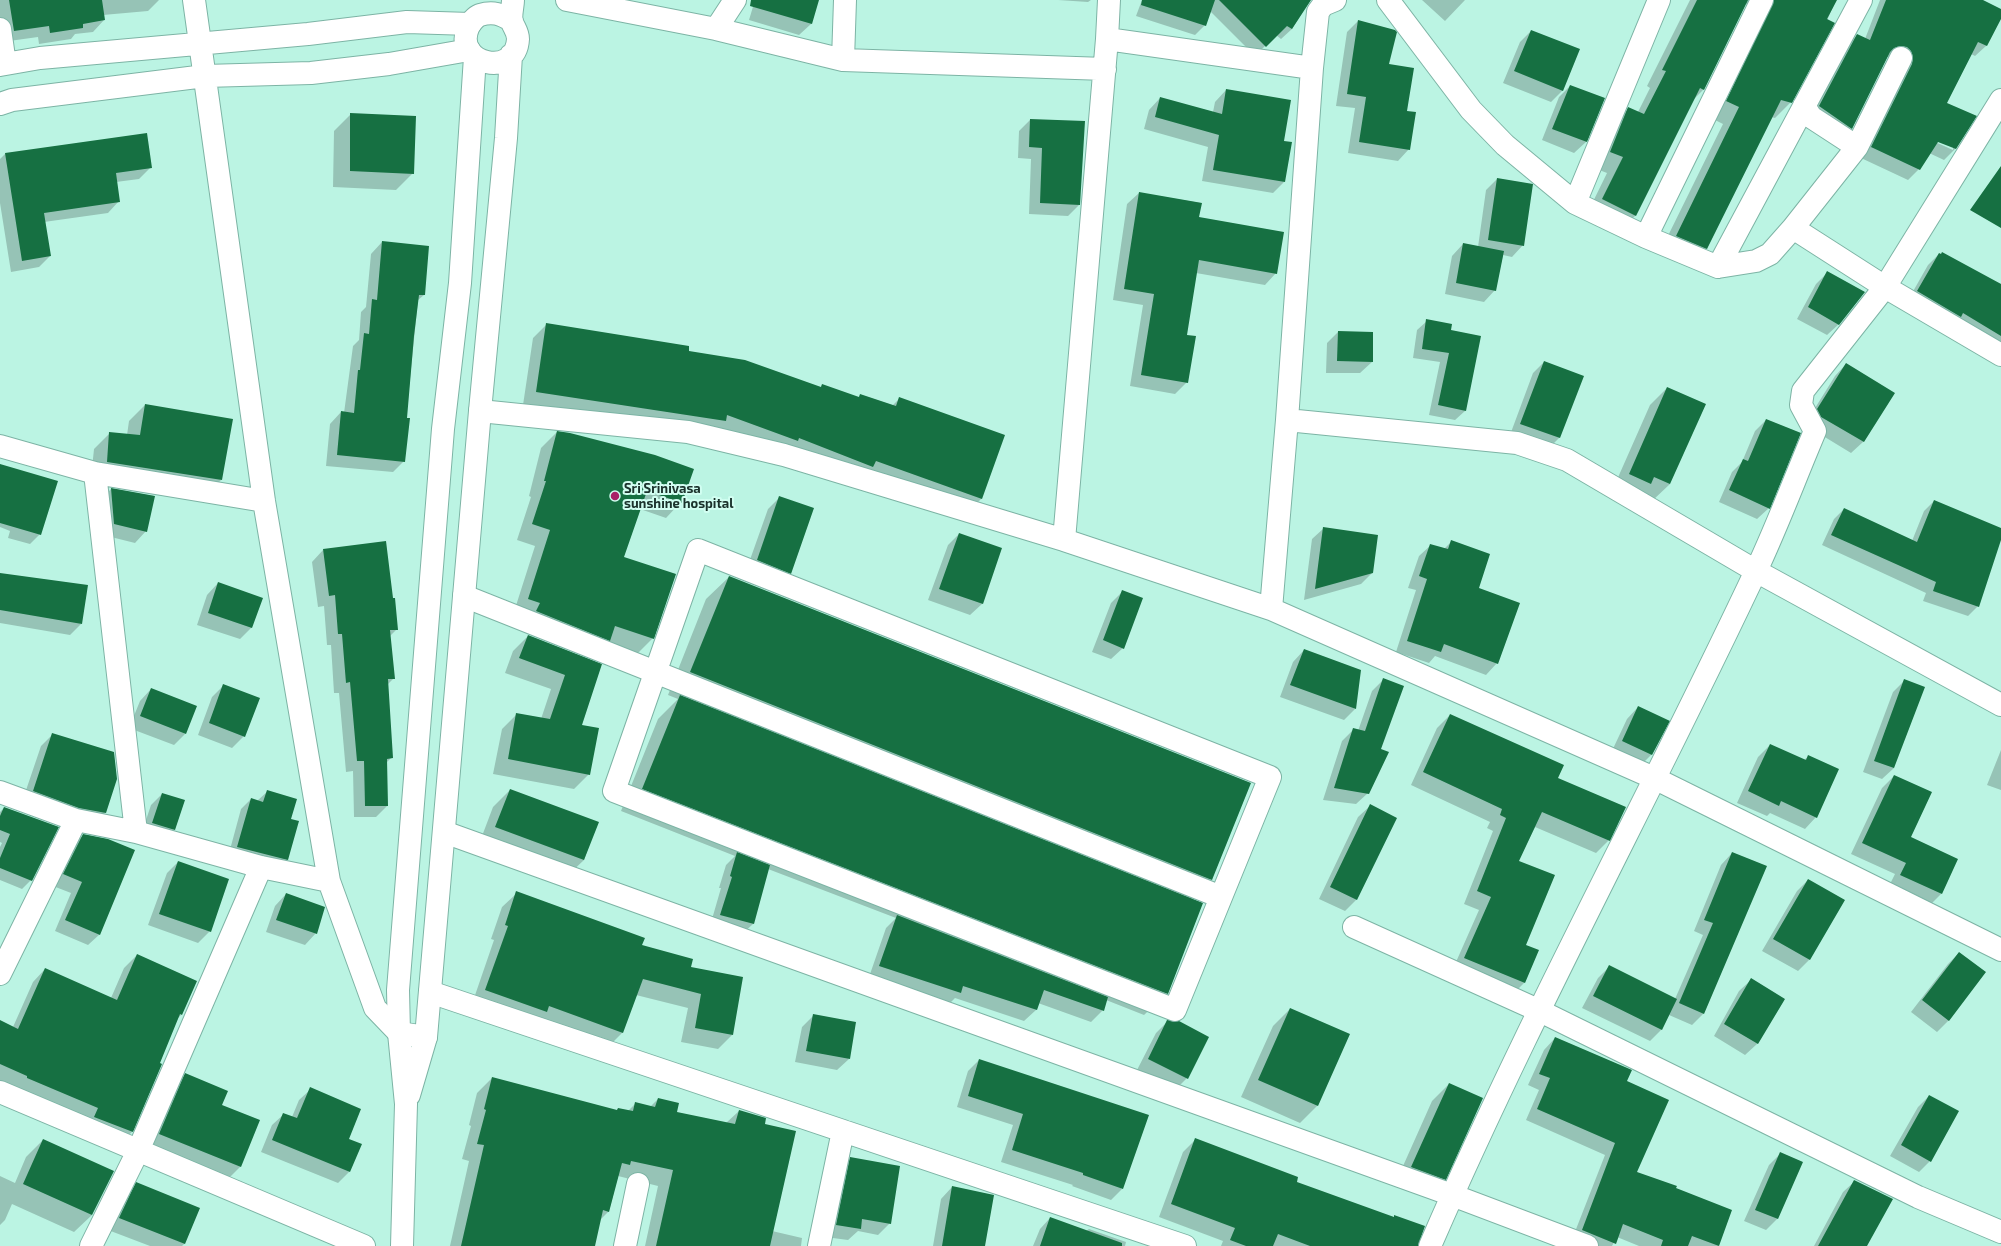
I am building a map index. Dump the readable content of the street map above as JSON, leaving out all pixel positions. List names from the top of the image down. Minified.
{"places":["Sri Srinivasa sunshine hospital"]}
